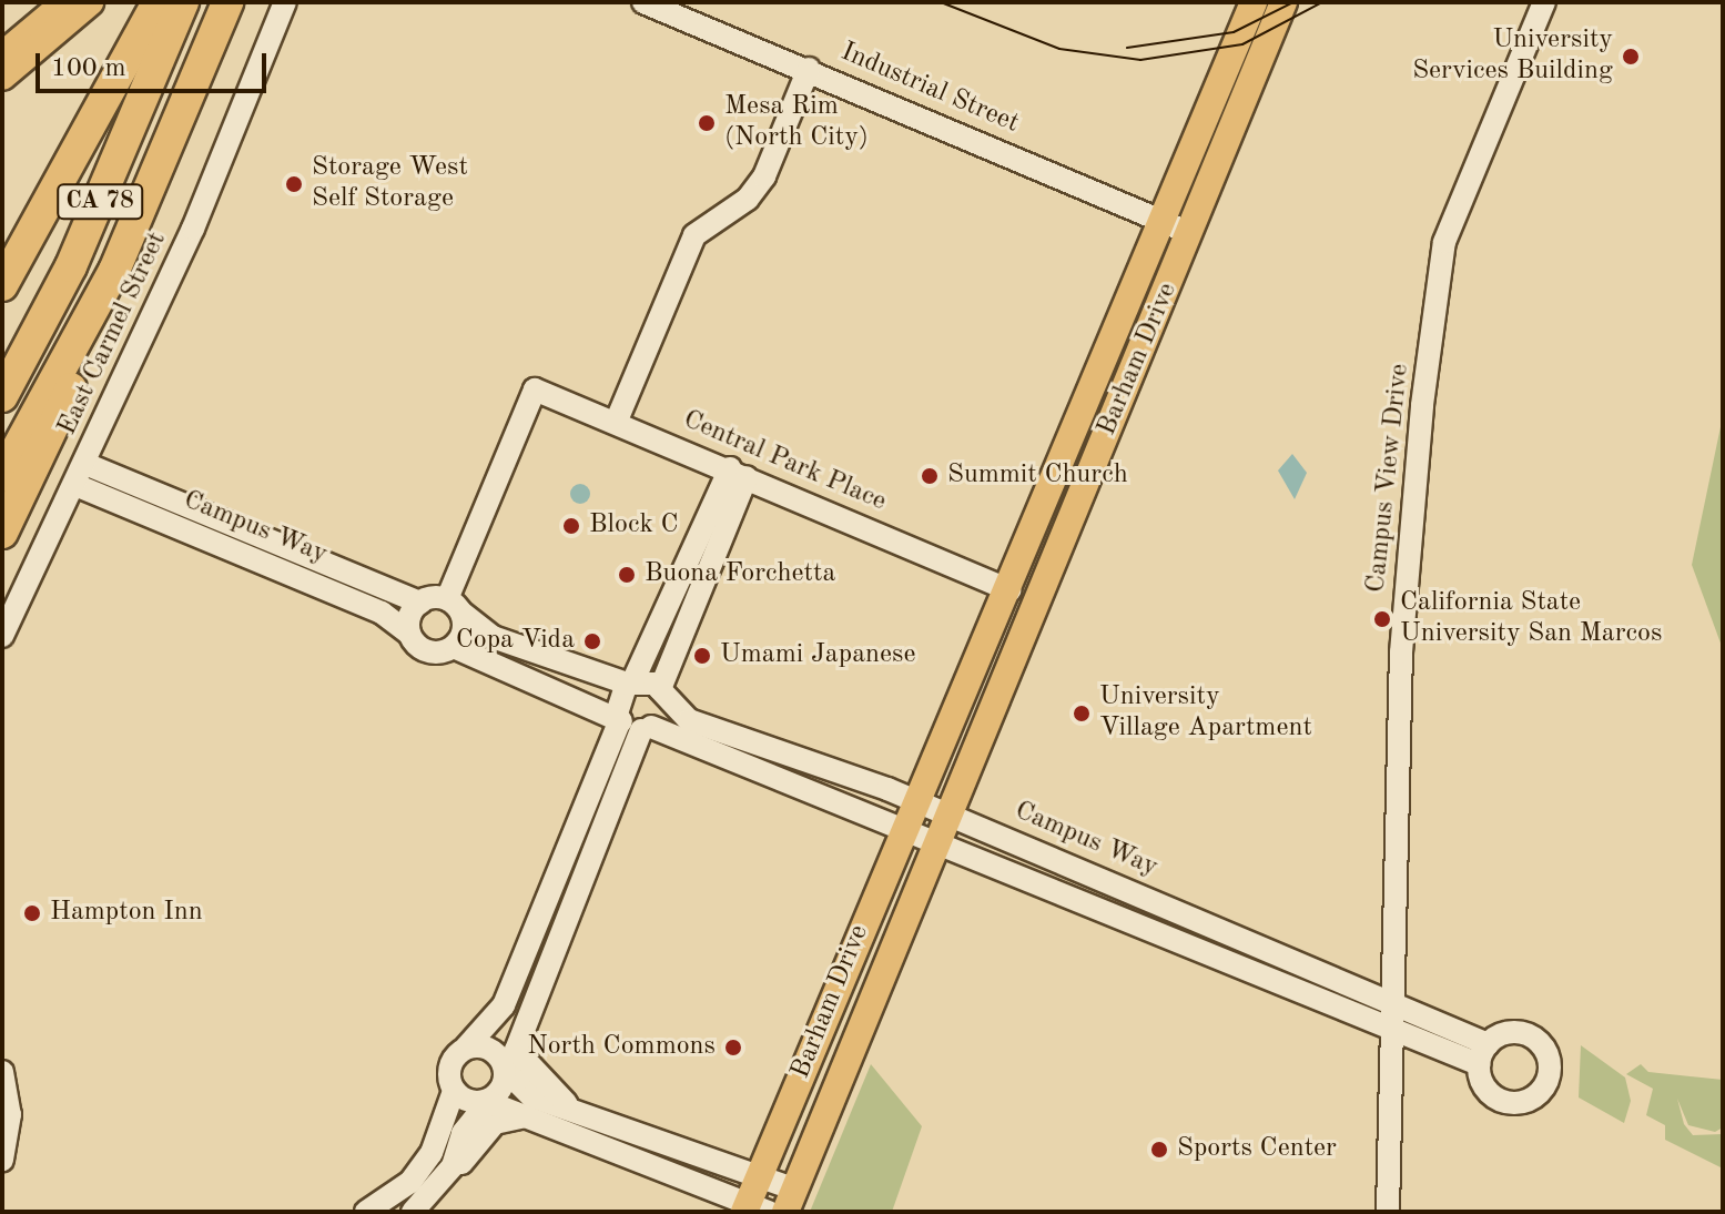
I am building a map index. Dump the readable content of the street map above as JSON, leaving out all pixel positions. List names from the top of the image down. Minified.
{"streets":{"highway":["CA 78"],"main road":["Barham Drive"],"street":["Industrial Street","East Carmel Street","Central Park Place","Campus View Drive","Campus Way"]},"crossings":[["Industrial Street","Barham Drive"],["East Carmel Street","Campus Way"],["Barham Drive","Central Park Place"],["Barham Drive","Campus Way"],["Central Park Place","Campus Way"],["Campus View Drive","Campus Way"]],"places":["University Services Building","Mesa Rim (North City)","Storage West Self Storage","Summit Church","Block C","Buona Forchetta","California State University San Marcos","Copa Vida","Umami Japanese","University Village Apartment","Hampton Inn","North Commons","Sports Center"],"scale_bar":"100 m"}
